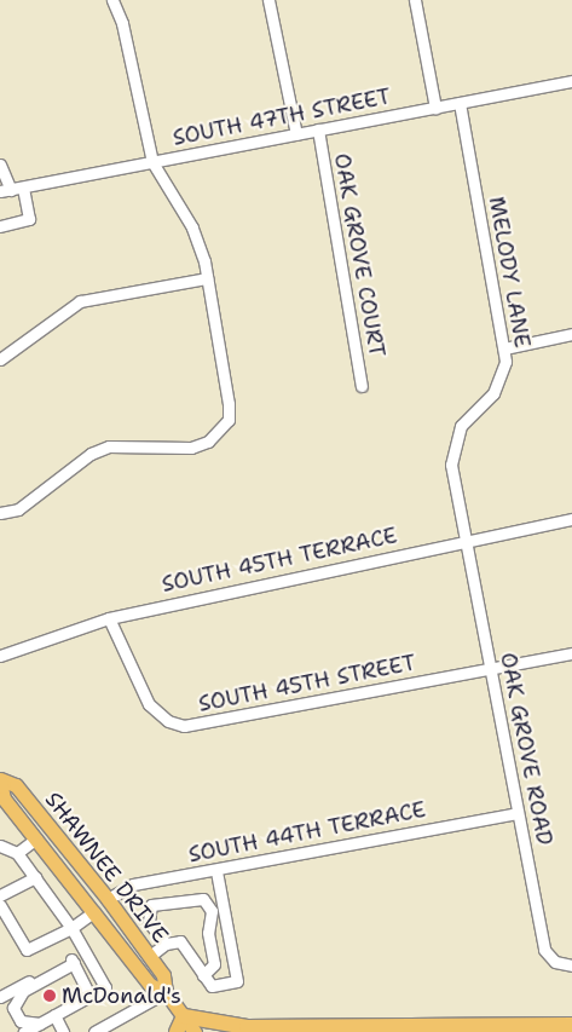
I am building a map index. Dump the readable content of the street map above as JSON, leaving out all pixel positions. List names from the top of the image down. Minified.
{"streets":{"main road":["SHAWNEE DRIVE"],"street":["SOUTH 47TH STREET","OAK GROVE COURT","MELODY LANE","SOUTH 45TH TERRACE","SOUTH 45TH STREET","OAK GROVE ROAD","SOUTH 44TH TERRACE"]},"crossings":[["SOUTH 47TH STREET","OAK GROVE COURT"],["SOUTH 47TH STREET","MELODY LANE"],["MELODY LANE","SOUTH 45TH TERRACE"],["MELODY LANE","OAK GROVE ROAD"],["SOUTH 45TH TERRACE","SOUTH 45TH STREET"],["SOUTH 45TH TERRACE","OAK GROVE ROAD"],["SOUTH 45TH STREET","OAK GROVE ROAD"],["OAK GROVE ROAD","SOUTH 44TH TERRACE"],["SOUTH 44TH TERRACE","SHAWNEE DRIVE"]],"places":["McDonald's"]}
